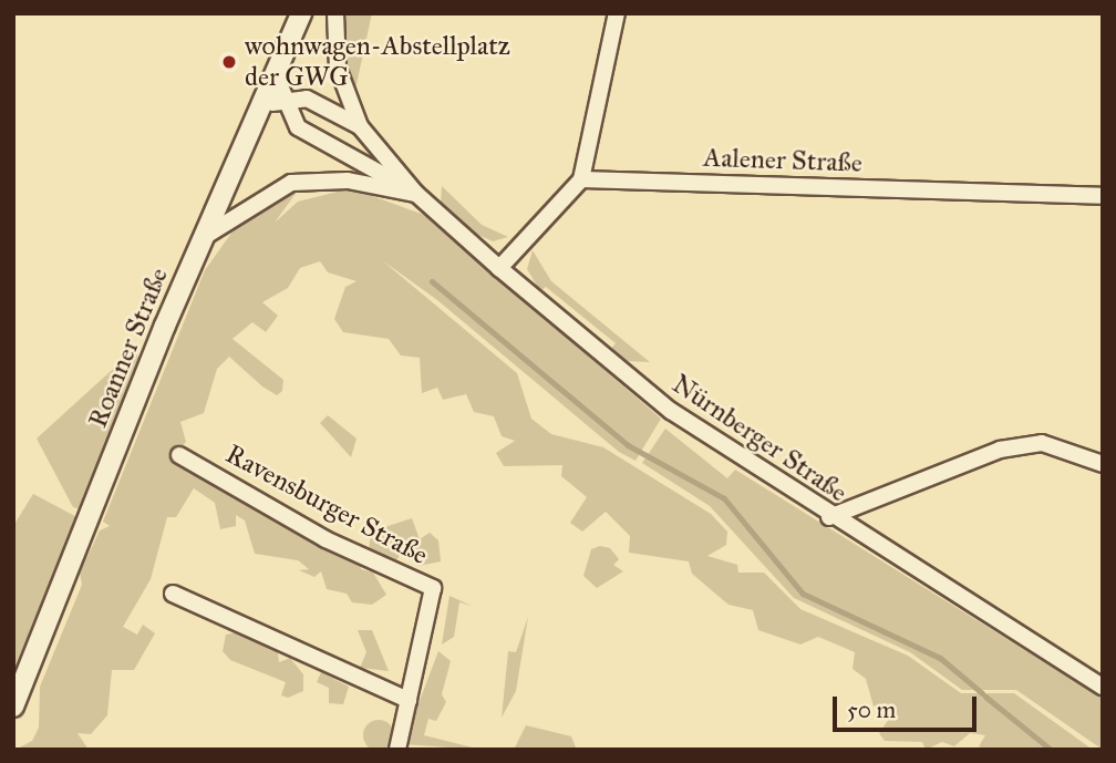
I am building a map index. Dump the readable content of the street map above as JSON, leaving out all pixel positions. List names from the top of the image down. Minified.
{"streets":{"street":["Aalener Straße","Roanner Straße","Nürnberger Straße","Ravensburger Straße"]},"crossings":[["Roanner Straße","Nürnberger Straße"]],"places":["wohnwagen-Abstellplatz der GWG"],"scale_bar":"50 m"}
